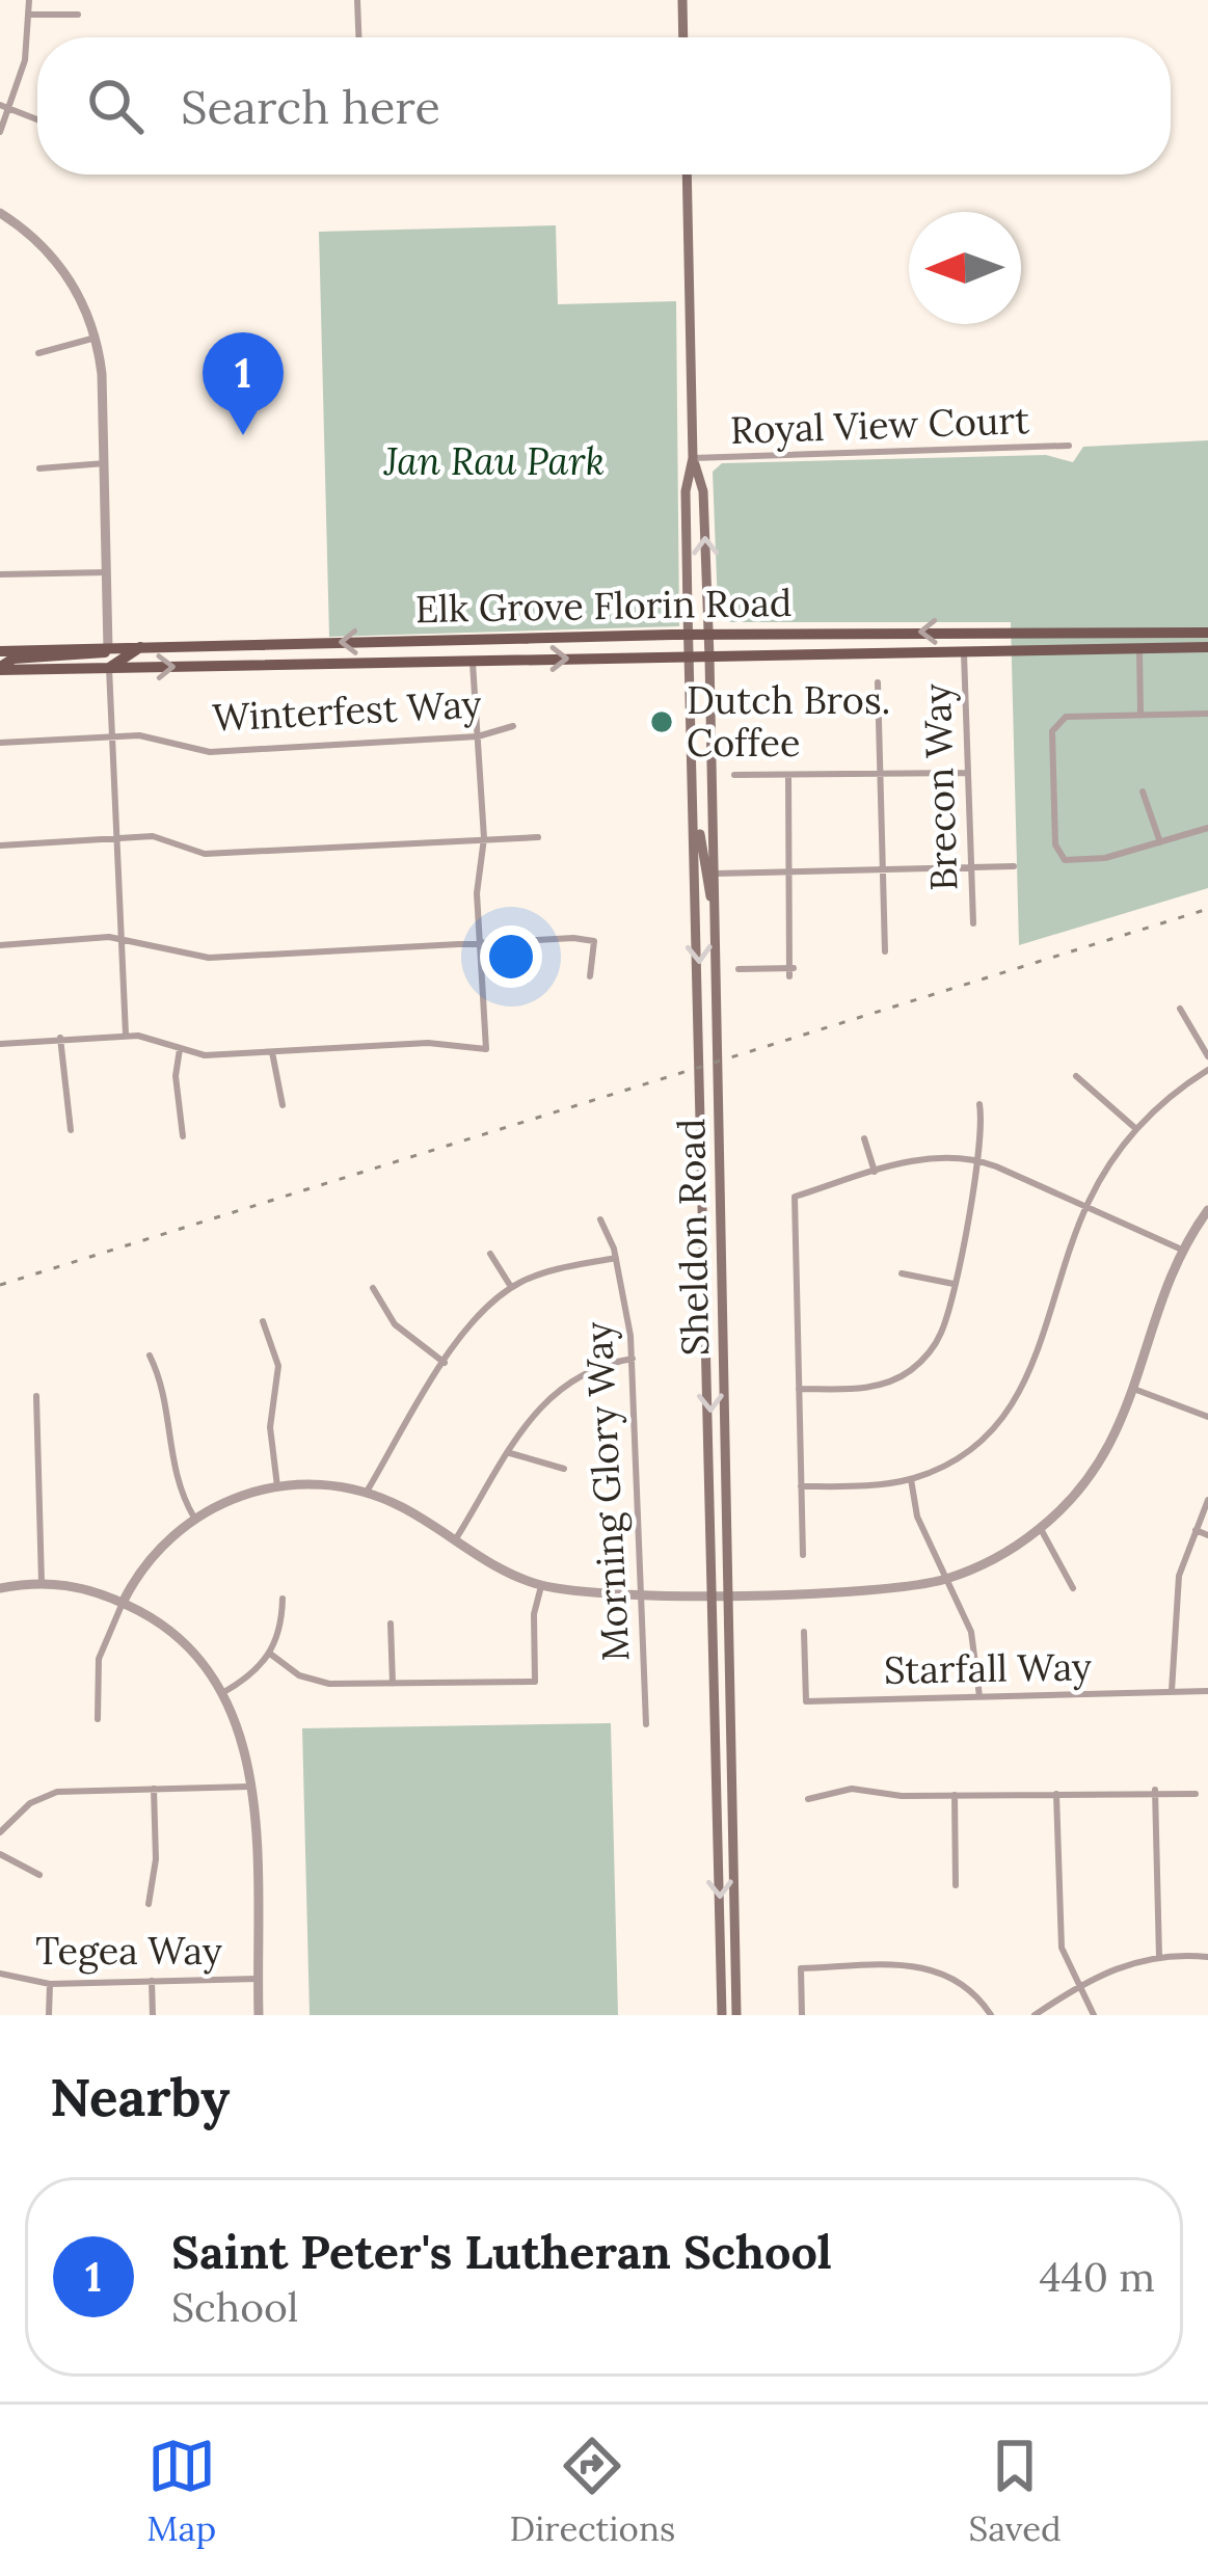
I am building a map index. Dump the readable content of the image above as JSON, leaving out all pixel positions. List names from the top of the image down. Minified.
{"streets":{"main road":["Elk Grove Florin Road","Sheldon Road"],"street":["Royal View Court","Winterfest Way","Brecon Way","Morning Glory Way","Starfall Way","Tegea Way"]},"crossings":[["Royal View Court","Sheldon Road"],["Elk Grove Florin Road","Brecon Way"],["Elk Grove Florin Road","Sheldon Road"]],"parks":["Jan Rau Park"],"places":["Dutch Bros. Coffee"],"north":"left","page":{"search":"Search here","pins":"1","heading":"Nearby","list":[{"mark":"1","name":"Saint Peter's Lutheran School","note":"School","value":"440 m"}],"nav":["Map","Directions","Saved"]}}
